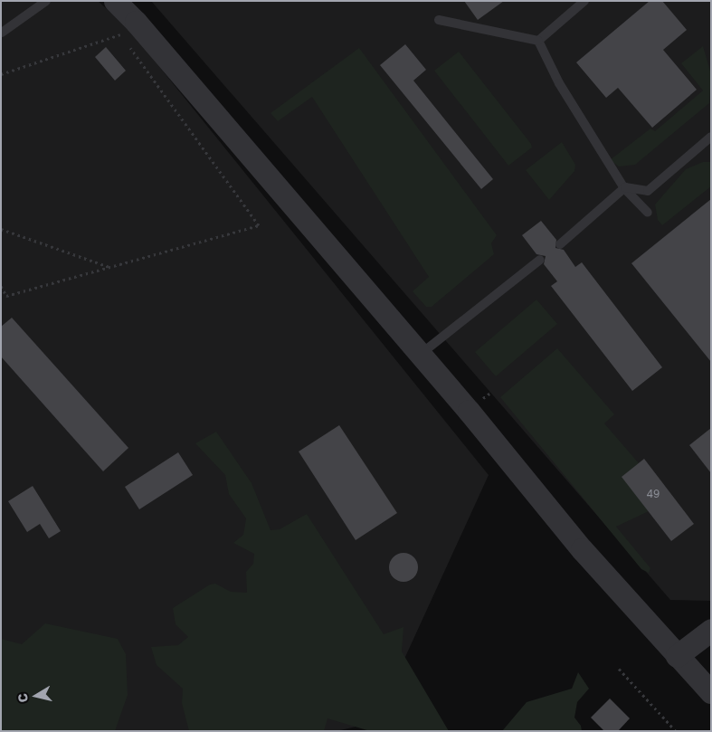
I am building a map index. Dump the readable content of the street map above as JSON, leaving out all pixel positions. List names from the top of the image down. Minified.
{"house_numbers":["49"],"north":"left"}
